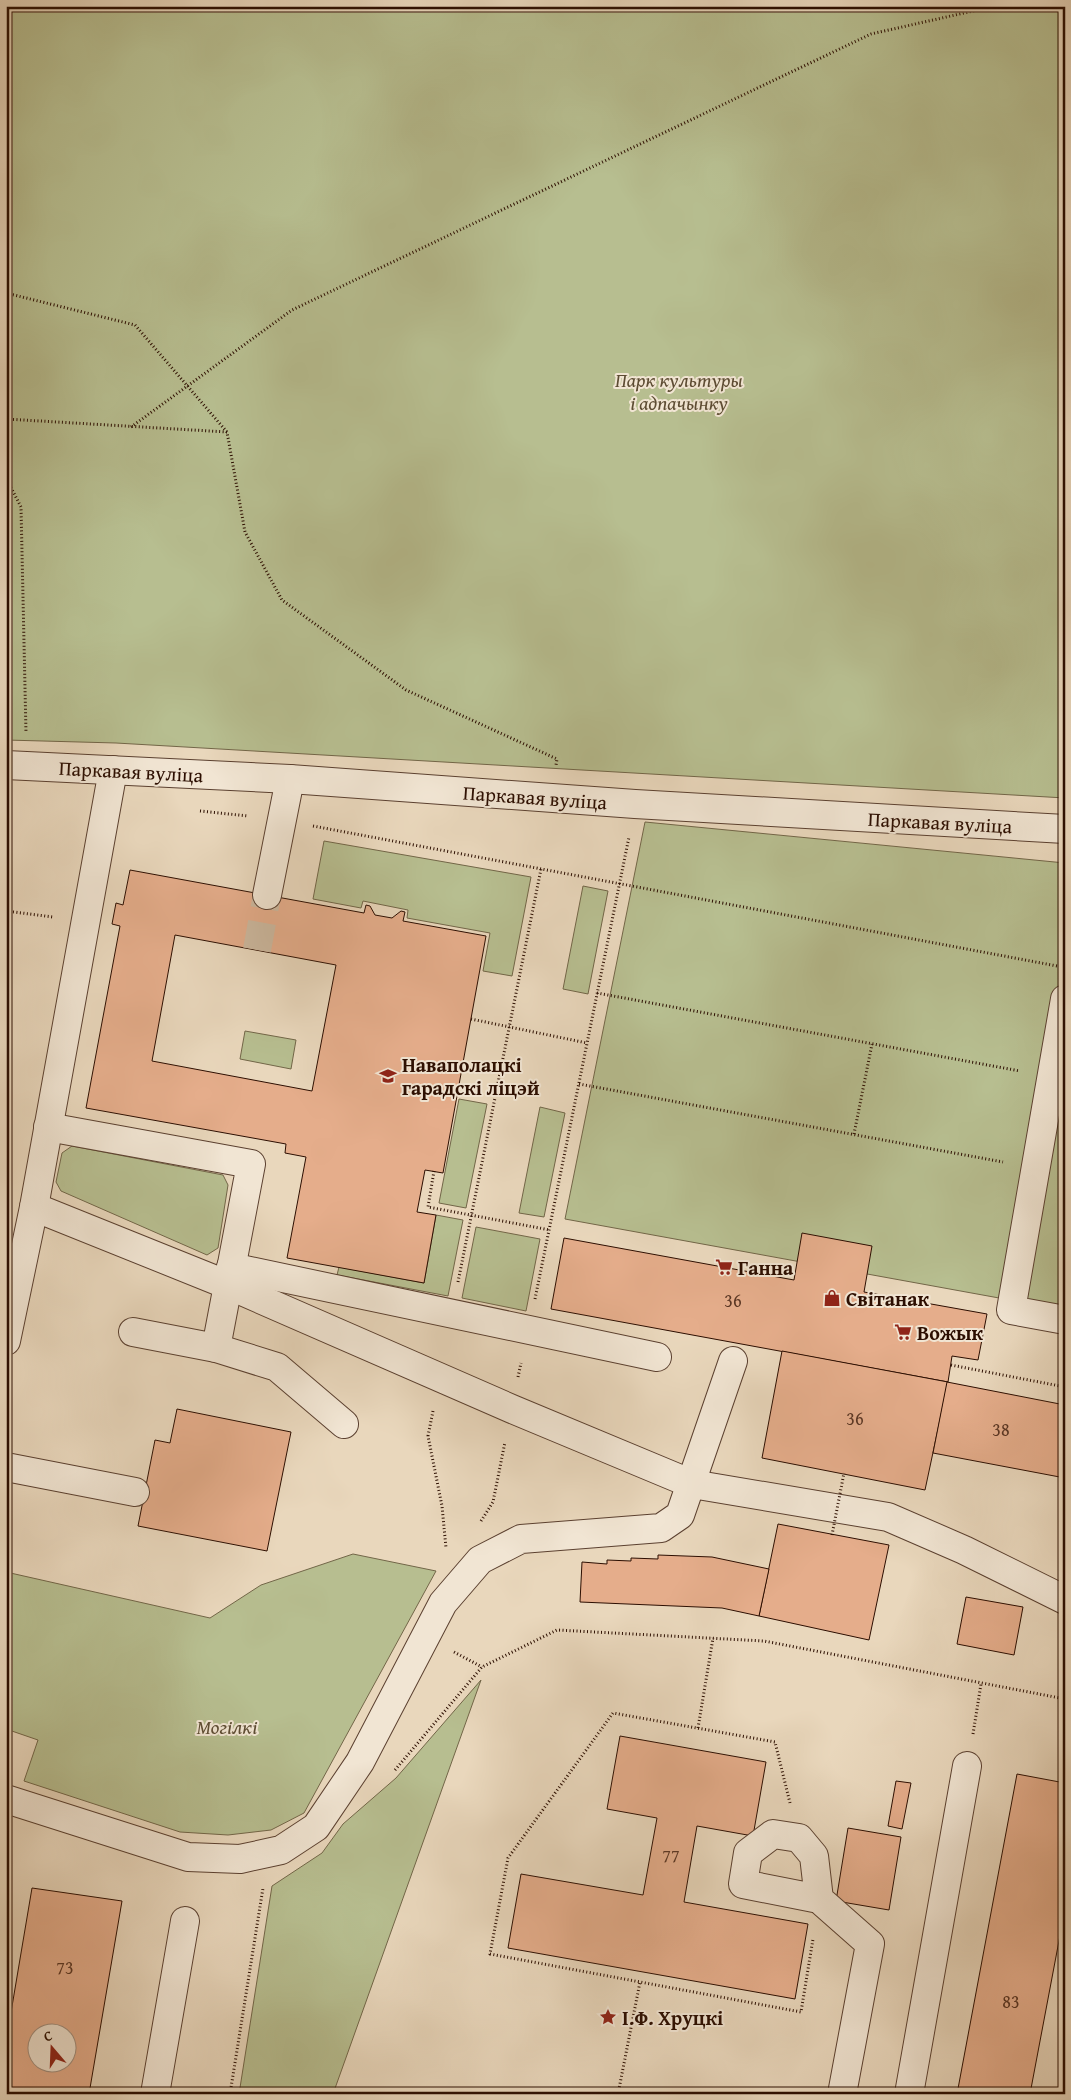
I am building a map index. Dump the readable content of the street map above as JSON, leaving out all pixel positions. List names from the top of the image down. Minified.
{"streets":{"street":["Паркавая вуліца"]},"parks":["Парк культуры і адпачынку","Могілкі"],"places":{"school or university":["Наваполацкі гарадскі ліцэй"],"supermarket":["Ганна","Вожык"],"shop":["Світанак"],"place":["І.Ф. Хруцкі"]},"house_numbers":["36","36","38","77","73","83"],"north":"top"}
